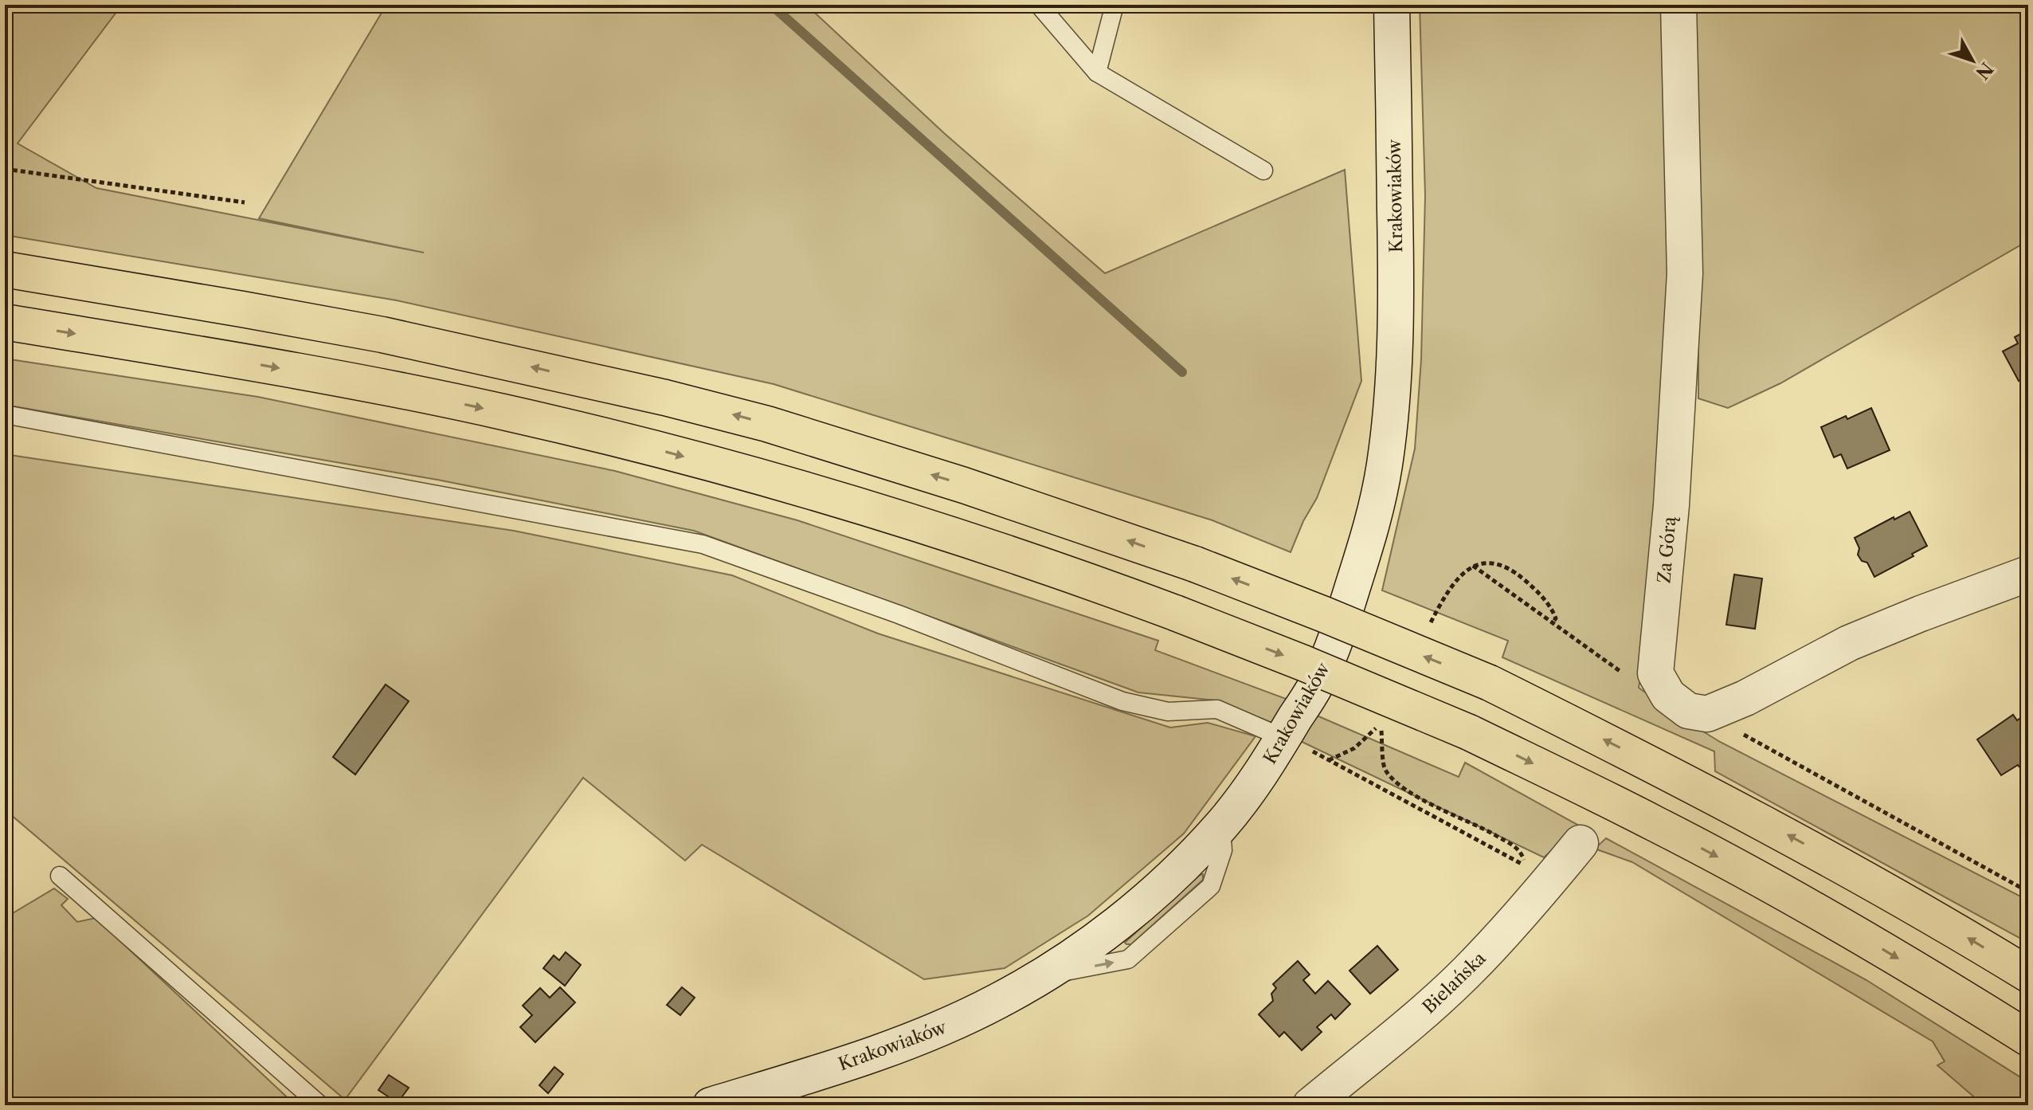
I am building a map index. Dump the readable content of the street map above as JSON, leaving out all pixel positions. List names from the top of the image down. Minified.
{"streets":{"street":["Krakowiaków","Za Górą","Bielańska"]},"north":"bottom right"}
